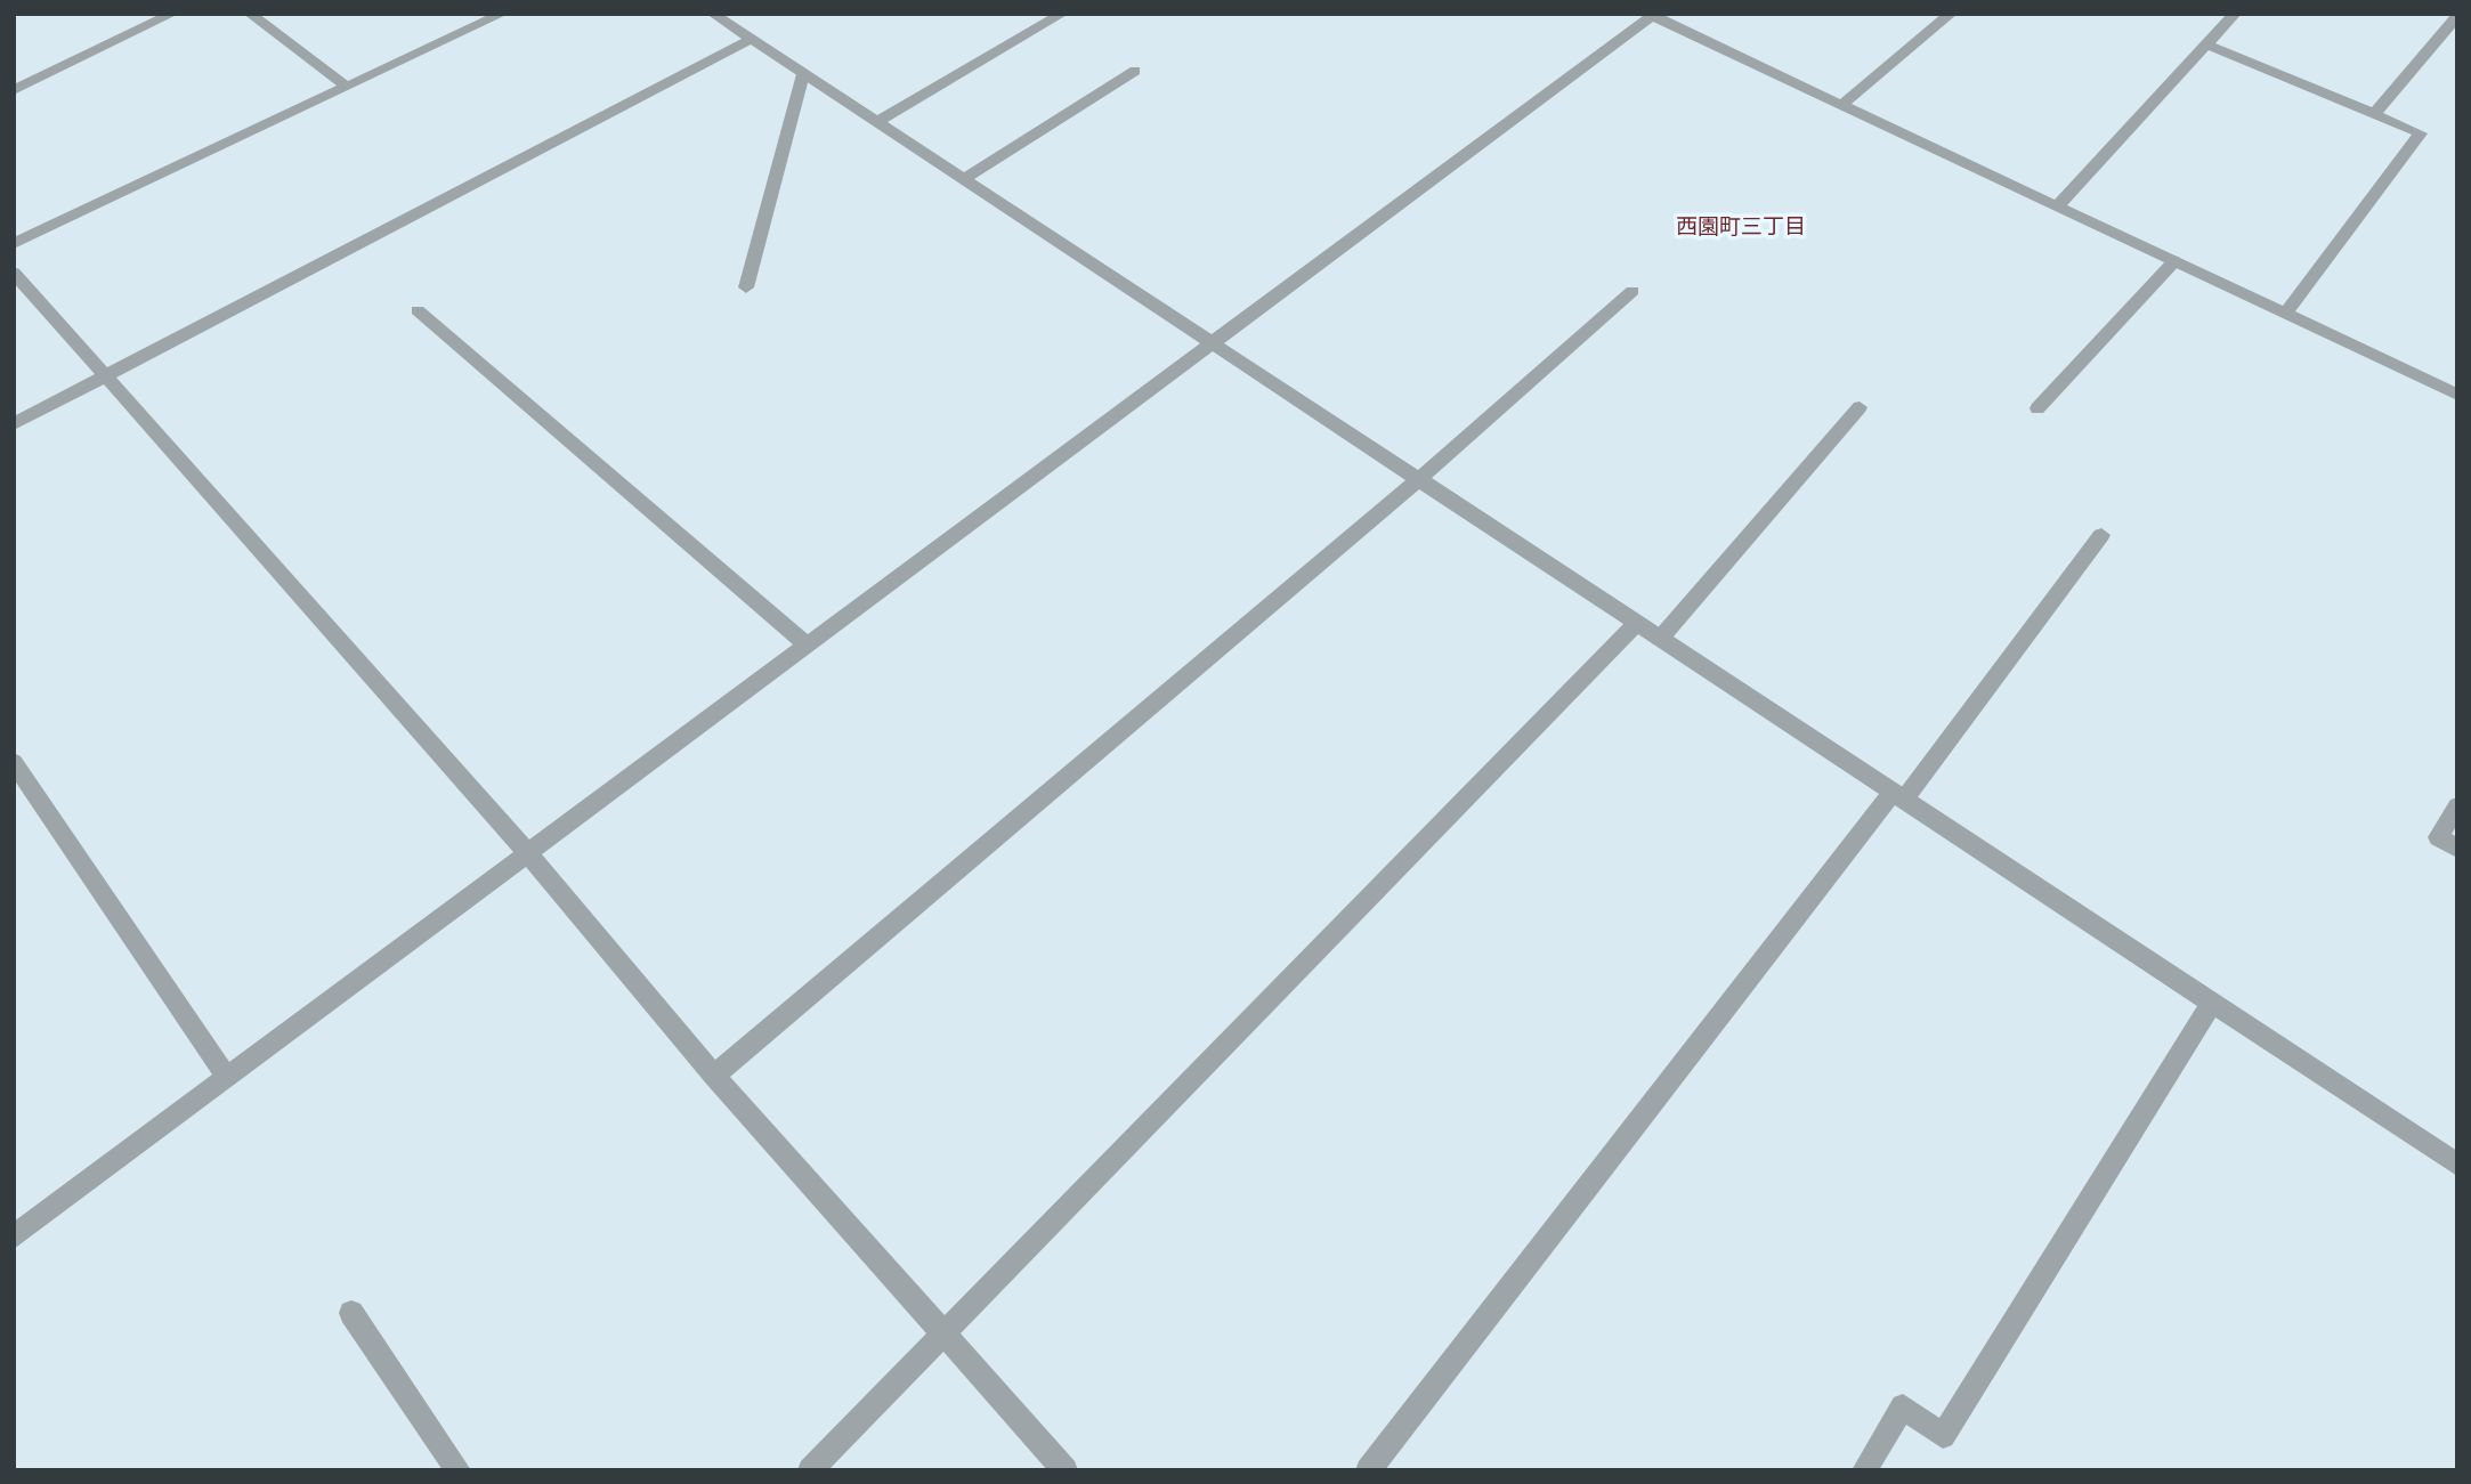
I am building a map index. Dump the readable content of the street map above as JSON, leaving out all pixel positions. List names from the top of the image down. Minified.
{"districts":["西園町三丁目"]}
